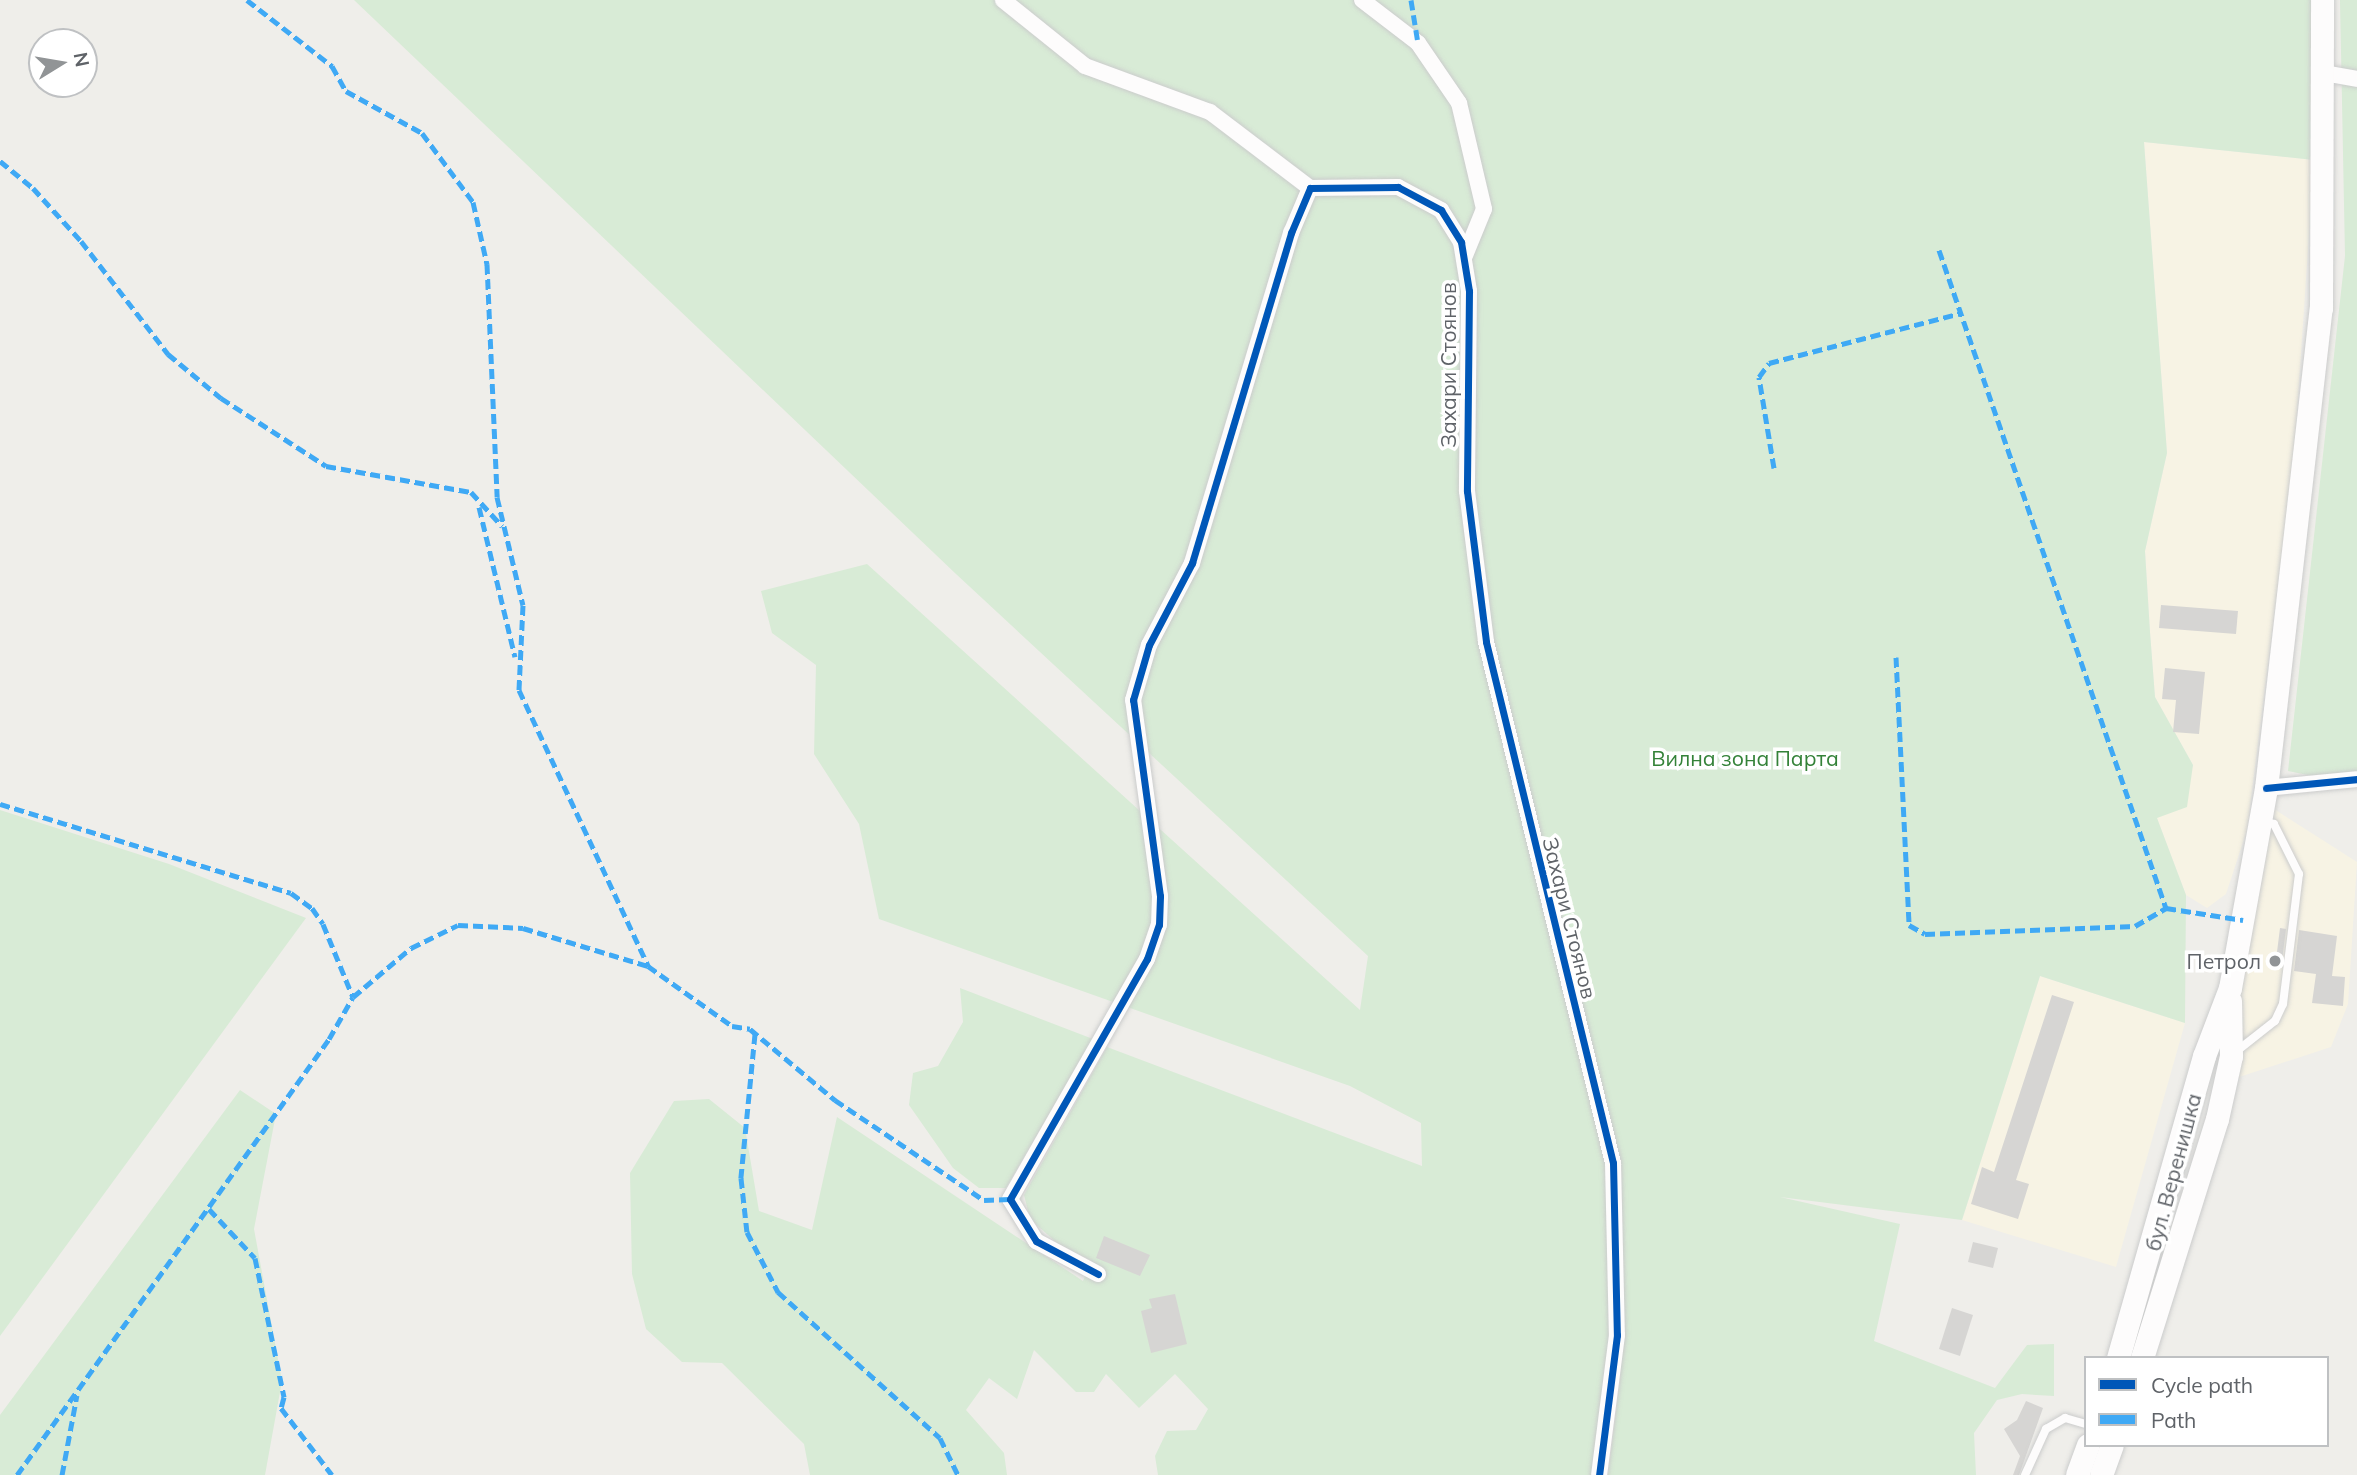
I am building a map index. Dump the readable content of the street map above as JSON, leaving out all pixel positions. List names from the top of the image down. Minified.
{"streets":{"main road":["бул. Веренишка"],"street":["Захари Стоянов"]},"parks":["Вилна зона Парта"],"places":["Петрол"],"legend":["Cycle path","Path"],"north":"right"}
